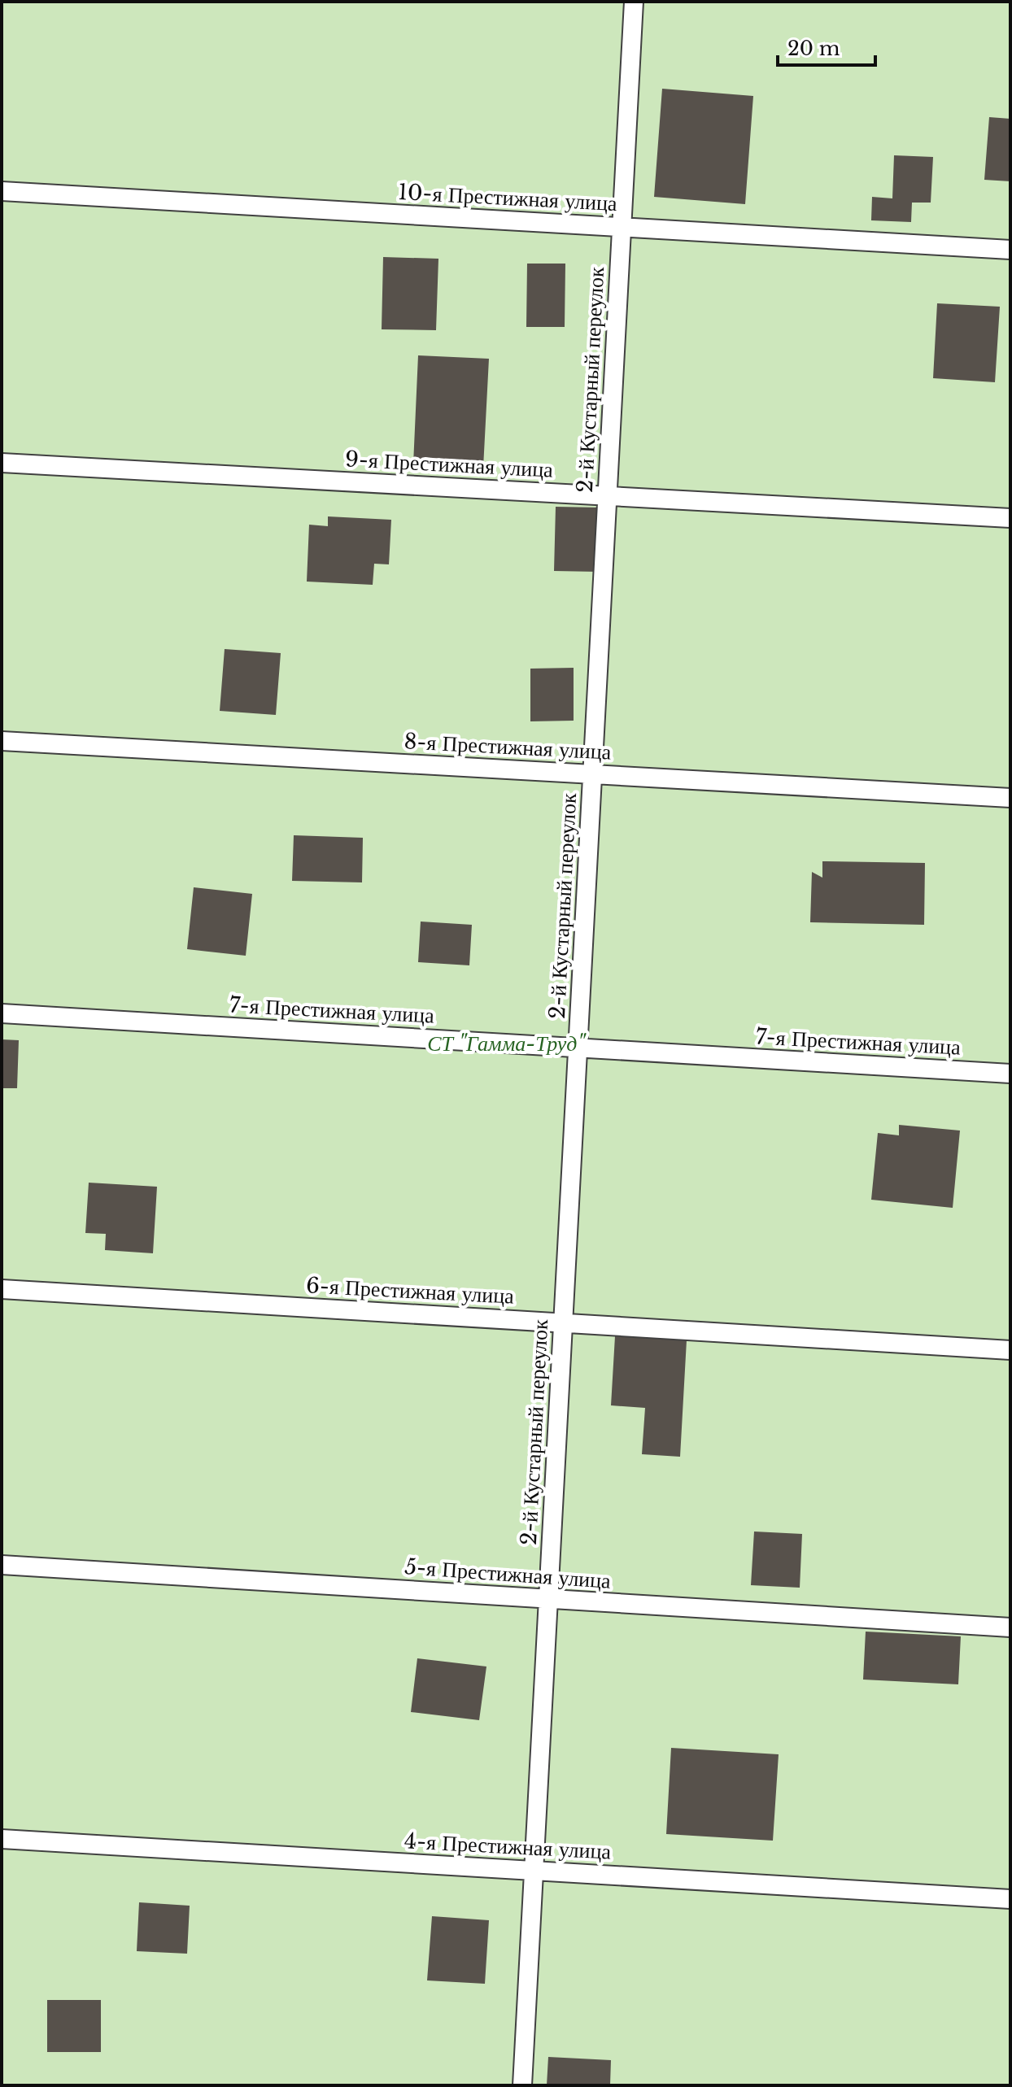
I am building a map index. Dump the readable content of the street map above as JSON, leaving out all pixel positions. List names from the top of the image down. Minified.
{"streets":{"lane":["10-я Престижная улица","2-й Кустарный переулок","9-я Престижная улица","8-я Престижная улица","7-я Престижная улица","6-я Престижная улица","5-я Престижная улица","4-я Престижная улица"]},"crossings":[["10-я Престижная улица","2-й Кустарный переулок"],["2-й Кустарный переулок","9-я Престижная улица"],["2-й Кустарный переулок","8-я Престижная улица"],["2-й Кустарный переулок","7-я Престижная улица"],["2-й Кустарный переулок","6-я Престижная улица"],["2-й Кустарный переулок","5-я Престижная улица"],["2-й Кустарный переулок","4-я Престижная улица"]],"parks":["СТ \"Гамма-Труд\""],"scale_bar":"20 m"}
